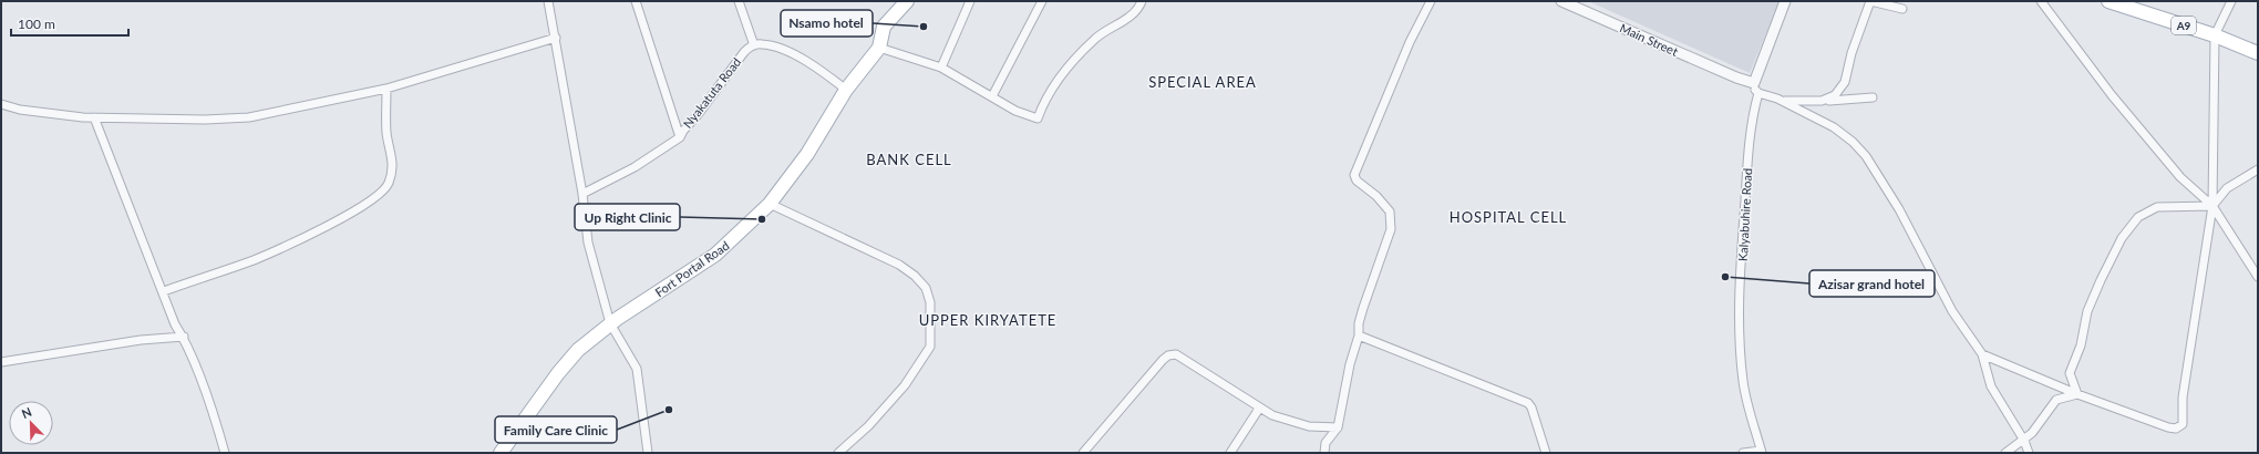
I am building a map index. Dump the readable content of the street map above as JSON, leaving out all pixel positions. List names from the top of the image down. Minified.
{"streets":{"main road":["A9","Fort Portal Road"],"street":["Main Street","Nyakatuta Road","Kalyabuhire Road"]},"districts":["SPECIAL AREA","BANK CELL","HOSPITAL CELL","UPPER KIRYATETE"],"places":["Nsamo hotel","Up Right Clinic","Azisar grand hotel","Family Care Clinic"],"scale_bar":"100 m","north":"top left"}
